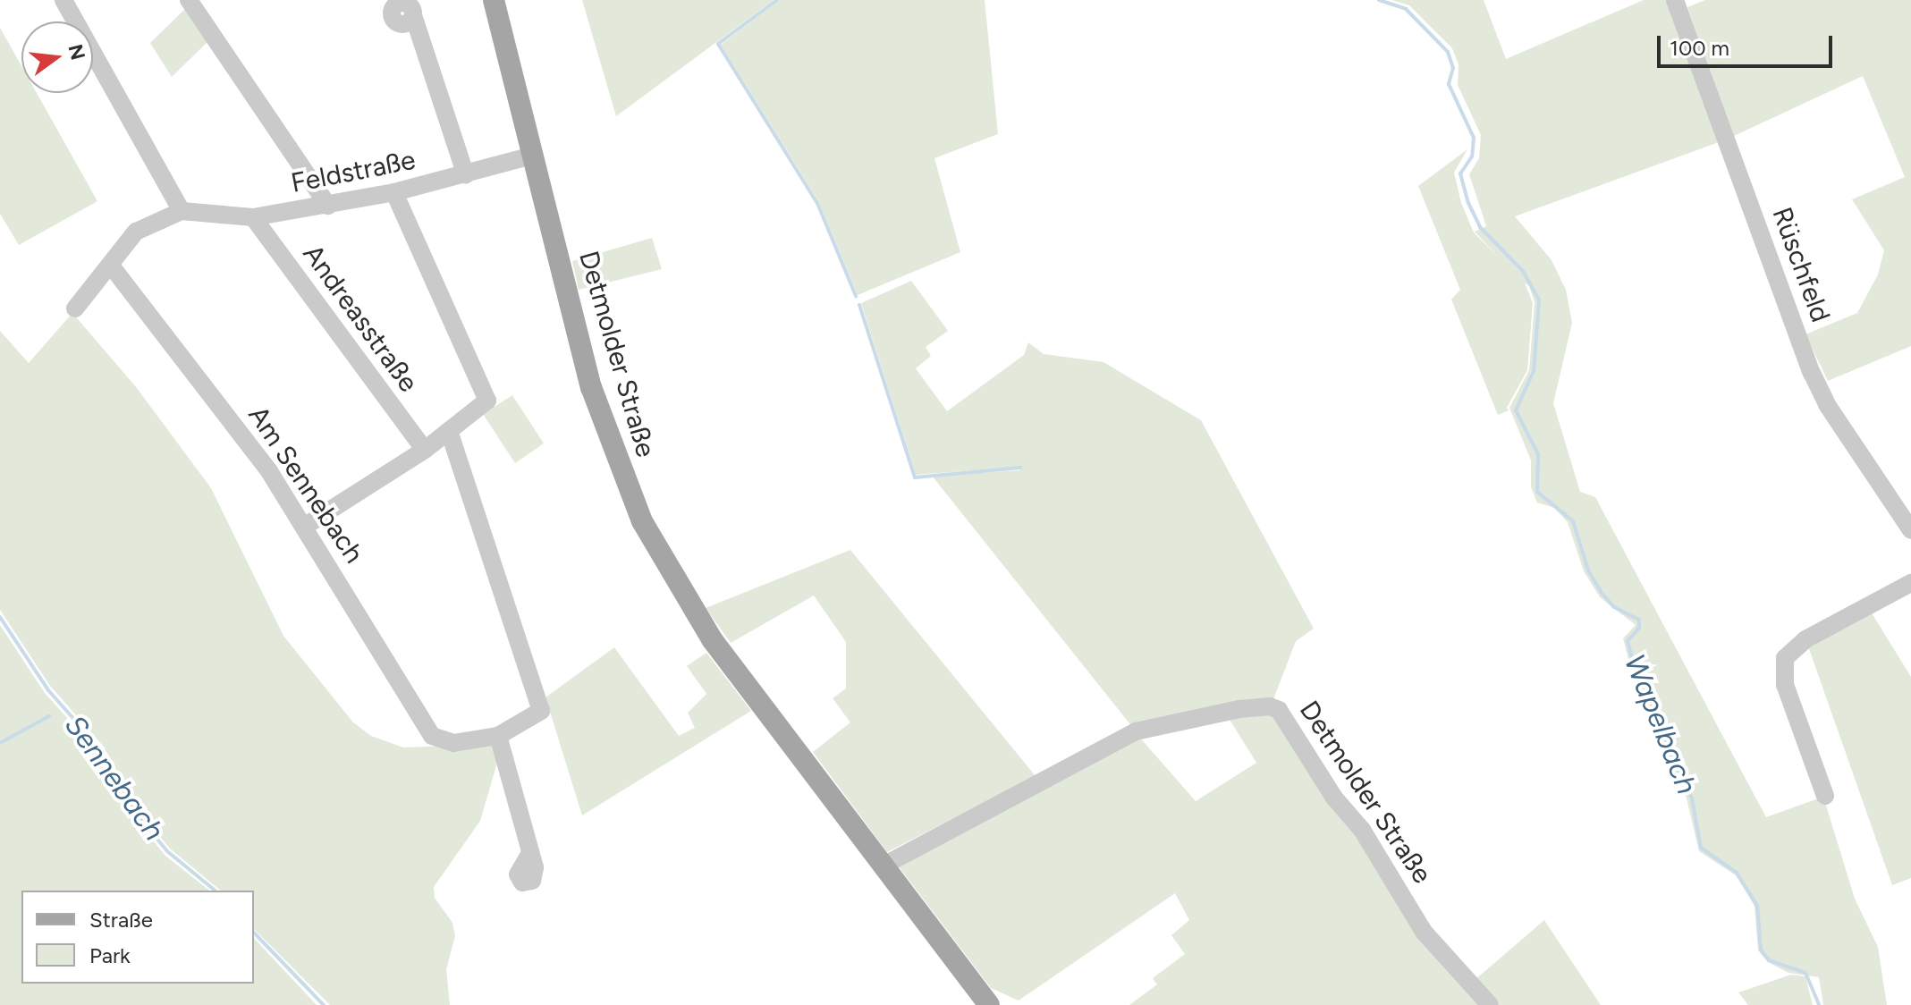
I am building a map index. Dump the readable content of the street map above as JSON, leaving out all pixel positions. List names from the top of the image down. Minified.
{"streets":{"main road":["Detmolder Straße"],"street":["Feldstraße","Rüschfeld","Andreasstraße","Am Sennebach"]},"crossings":[["Feldstraße","Andreasstraße"],["Feldstraße","Detmolder Straße"],["Feldstraße","Am Sennebach"]],"water":["Wapelbach","Sennebach"],"legend":["Straße","Park"],"scale_bar":"100 m","north":"right"}
